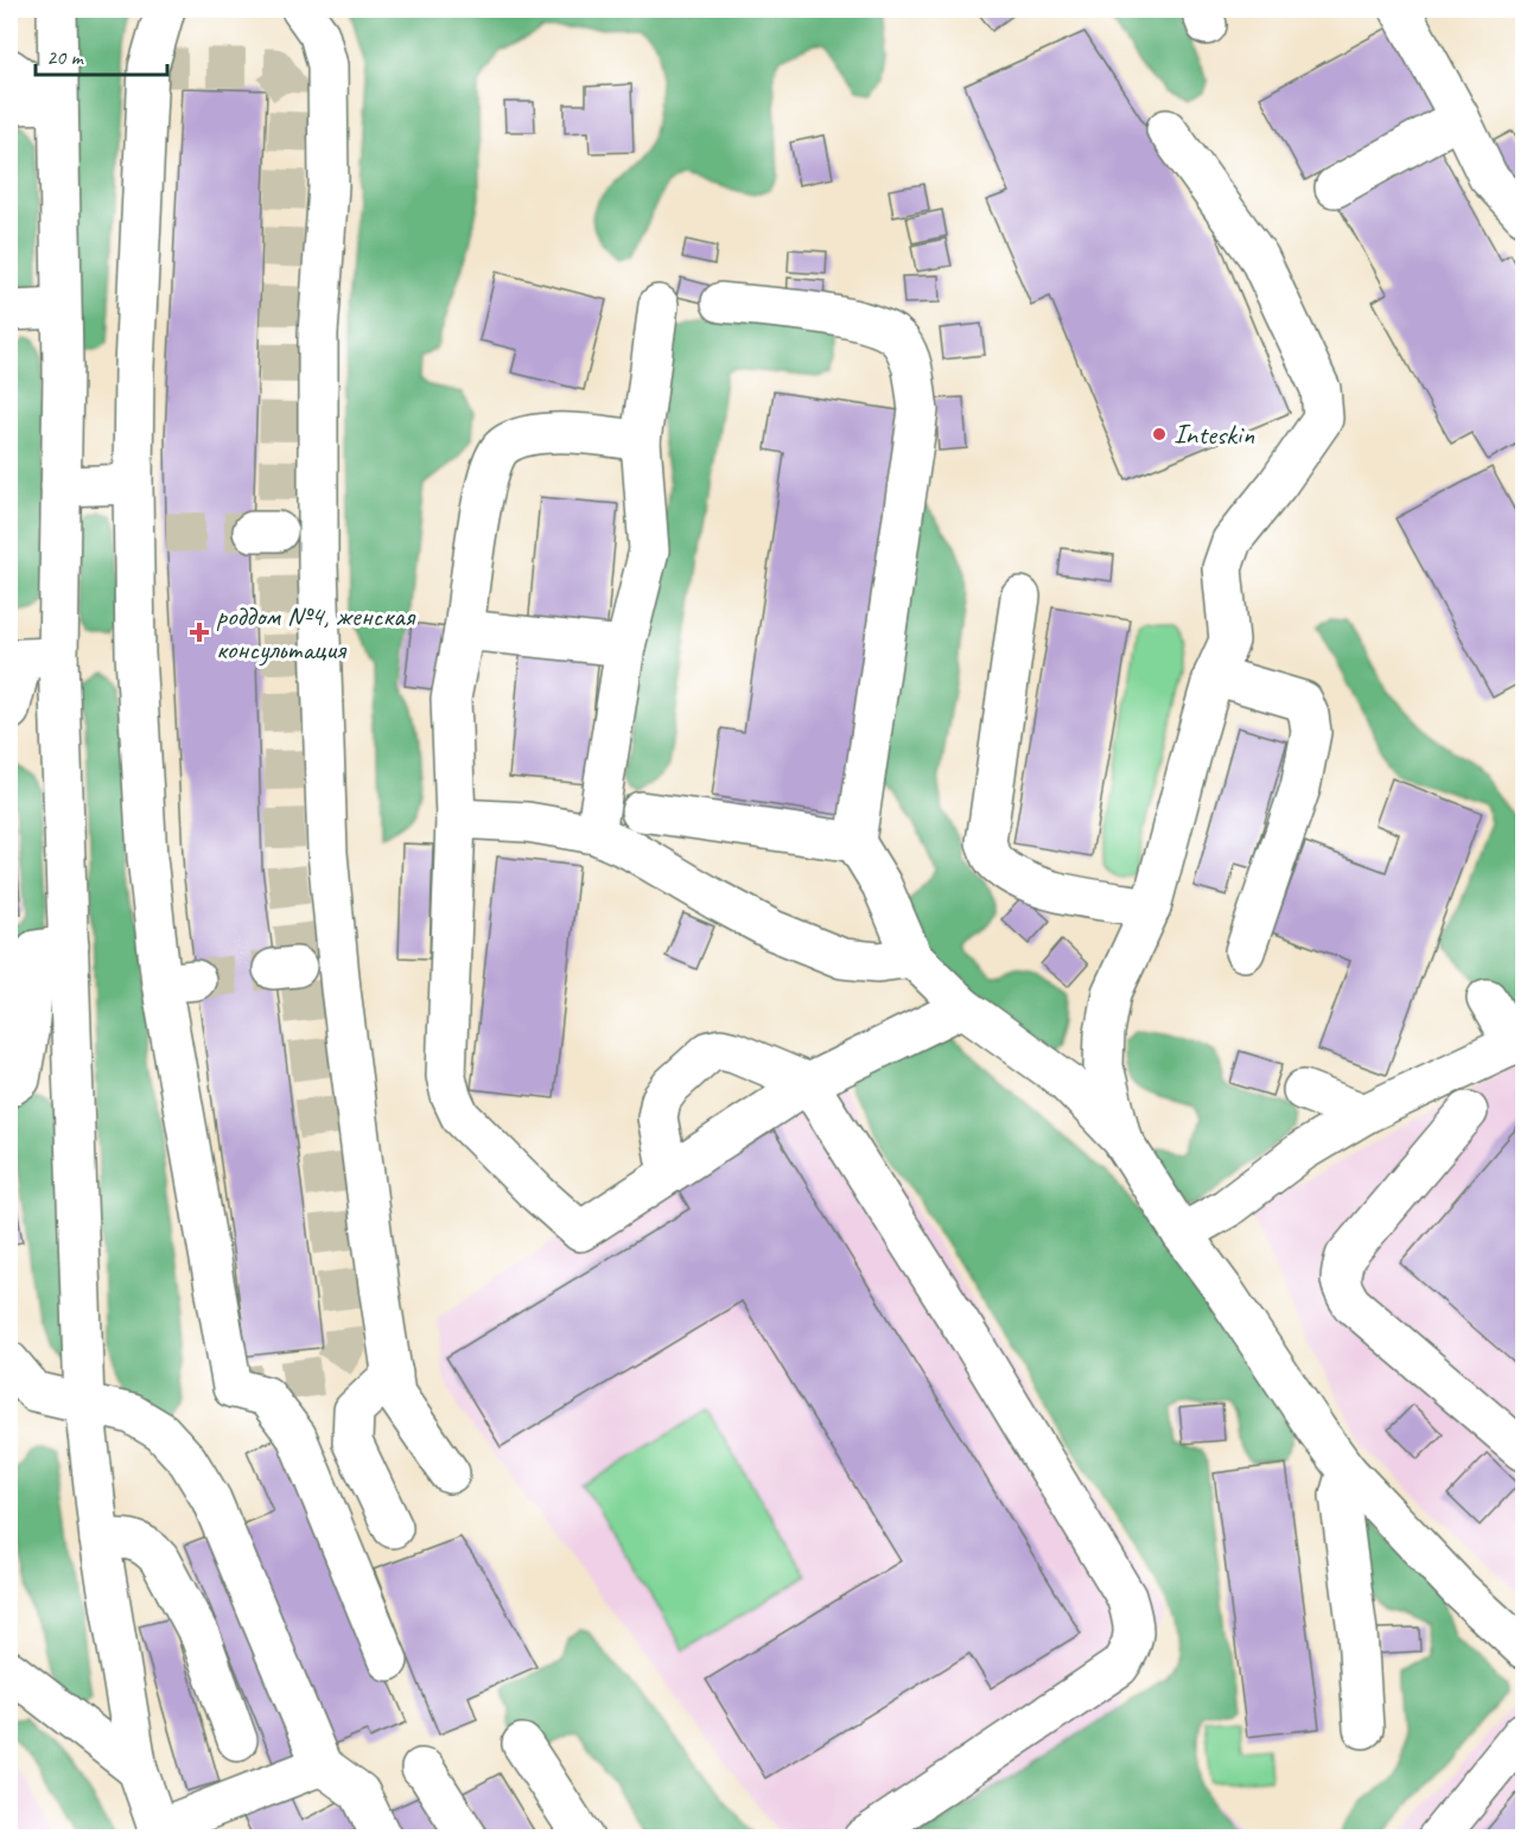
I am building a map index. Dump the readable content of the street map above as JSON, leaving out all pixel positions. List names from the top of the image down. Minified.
{"places":{"other":["Inteskin"],"health":["роддом №4, женская консультация"]},"scale_bar":"20 m"}
